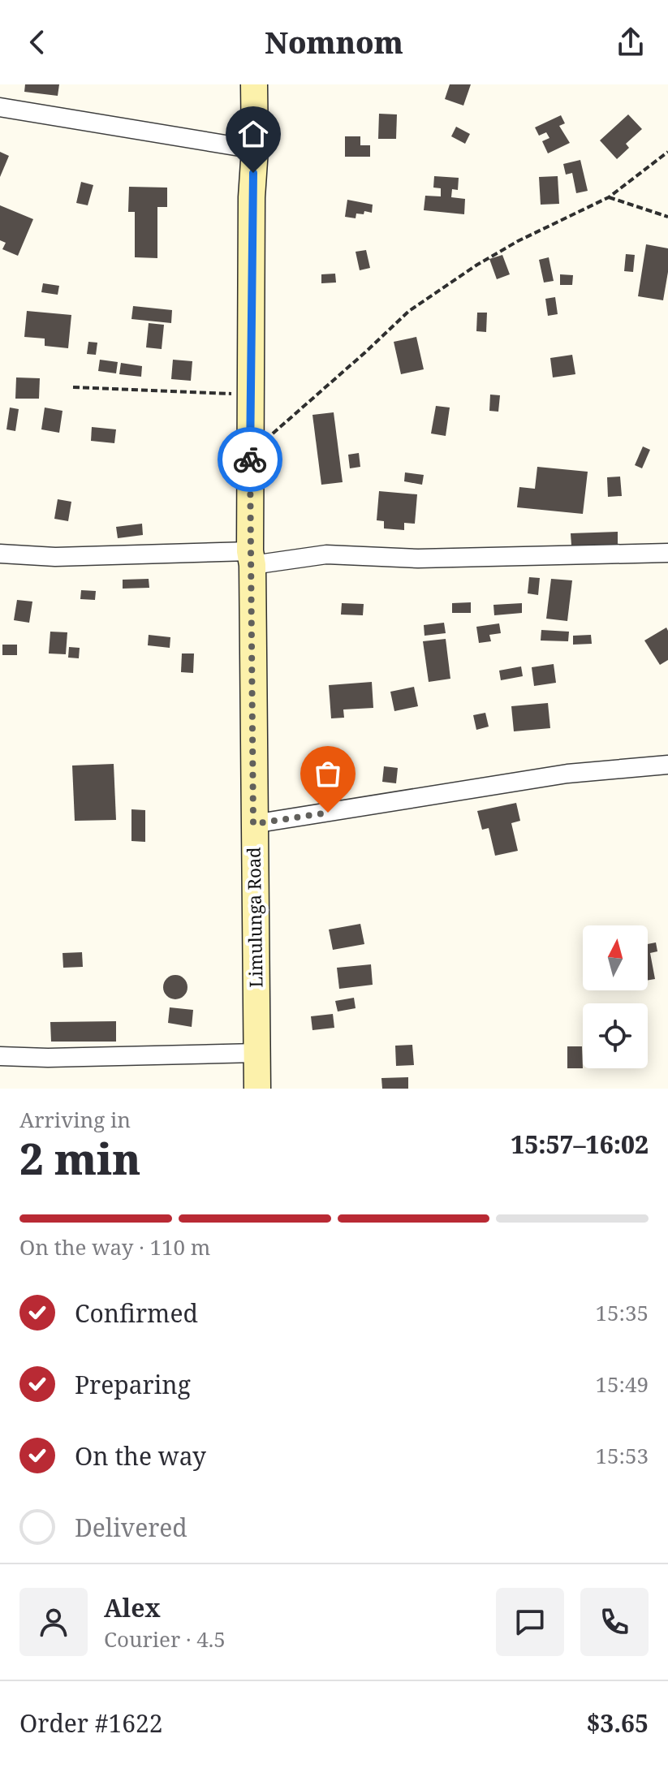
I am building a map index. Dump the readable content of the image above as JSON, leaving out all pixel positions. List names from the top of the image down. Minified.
{"streets":{"main road":["Limulunga Road"]},"north":"top","page":{"header":"Nomnom","heading":["2 min","Arriving in","15:57–16:02"],"panel":["Alex","Courier · 4.5","Order #1622","$3.65"],"bar":"On the way · 110 m","list":[["Confirmed","15:35"],["Preparing","15:49"],["On the way","15:53"],"Delivered"]}}
